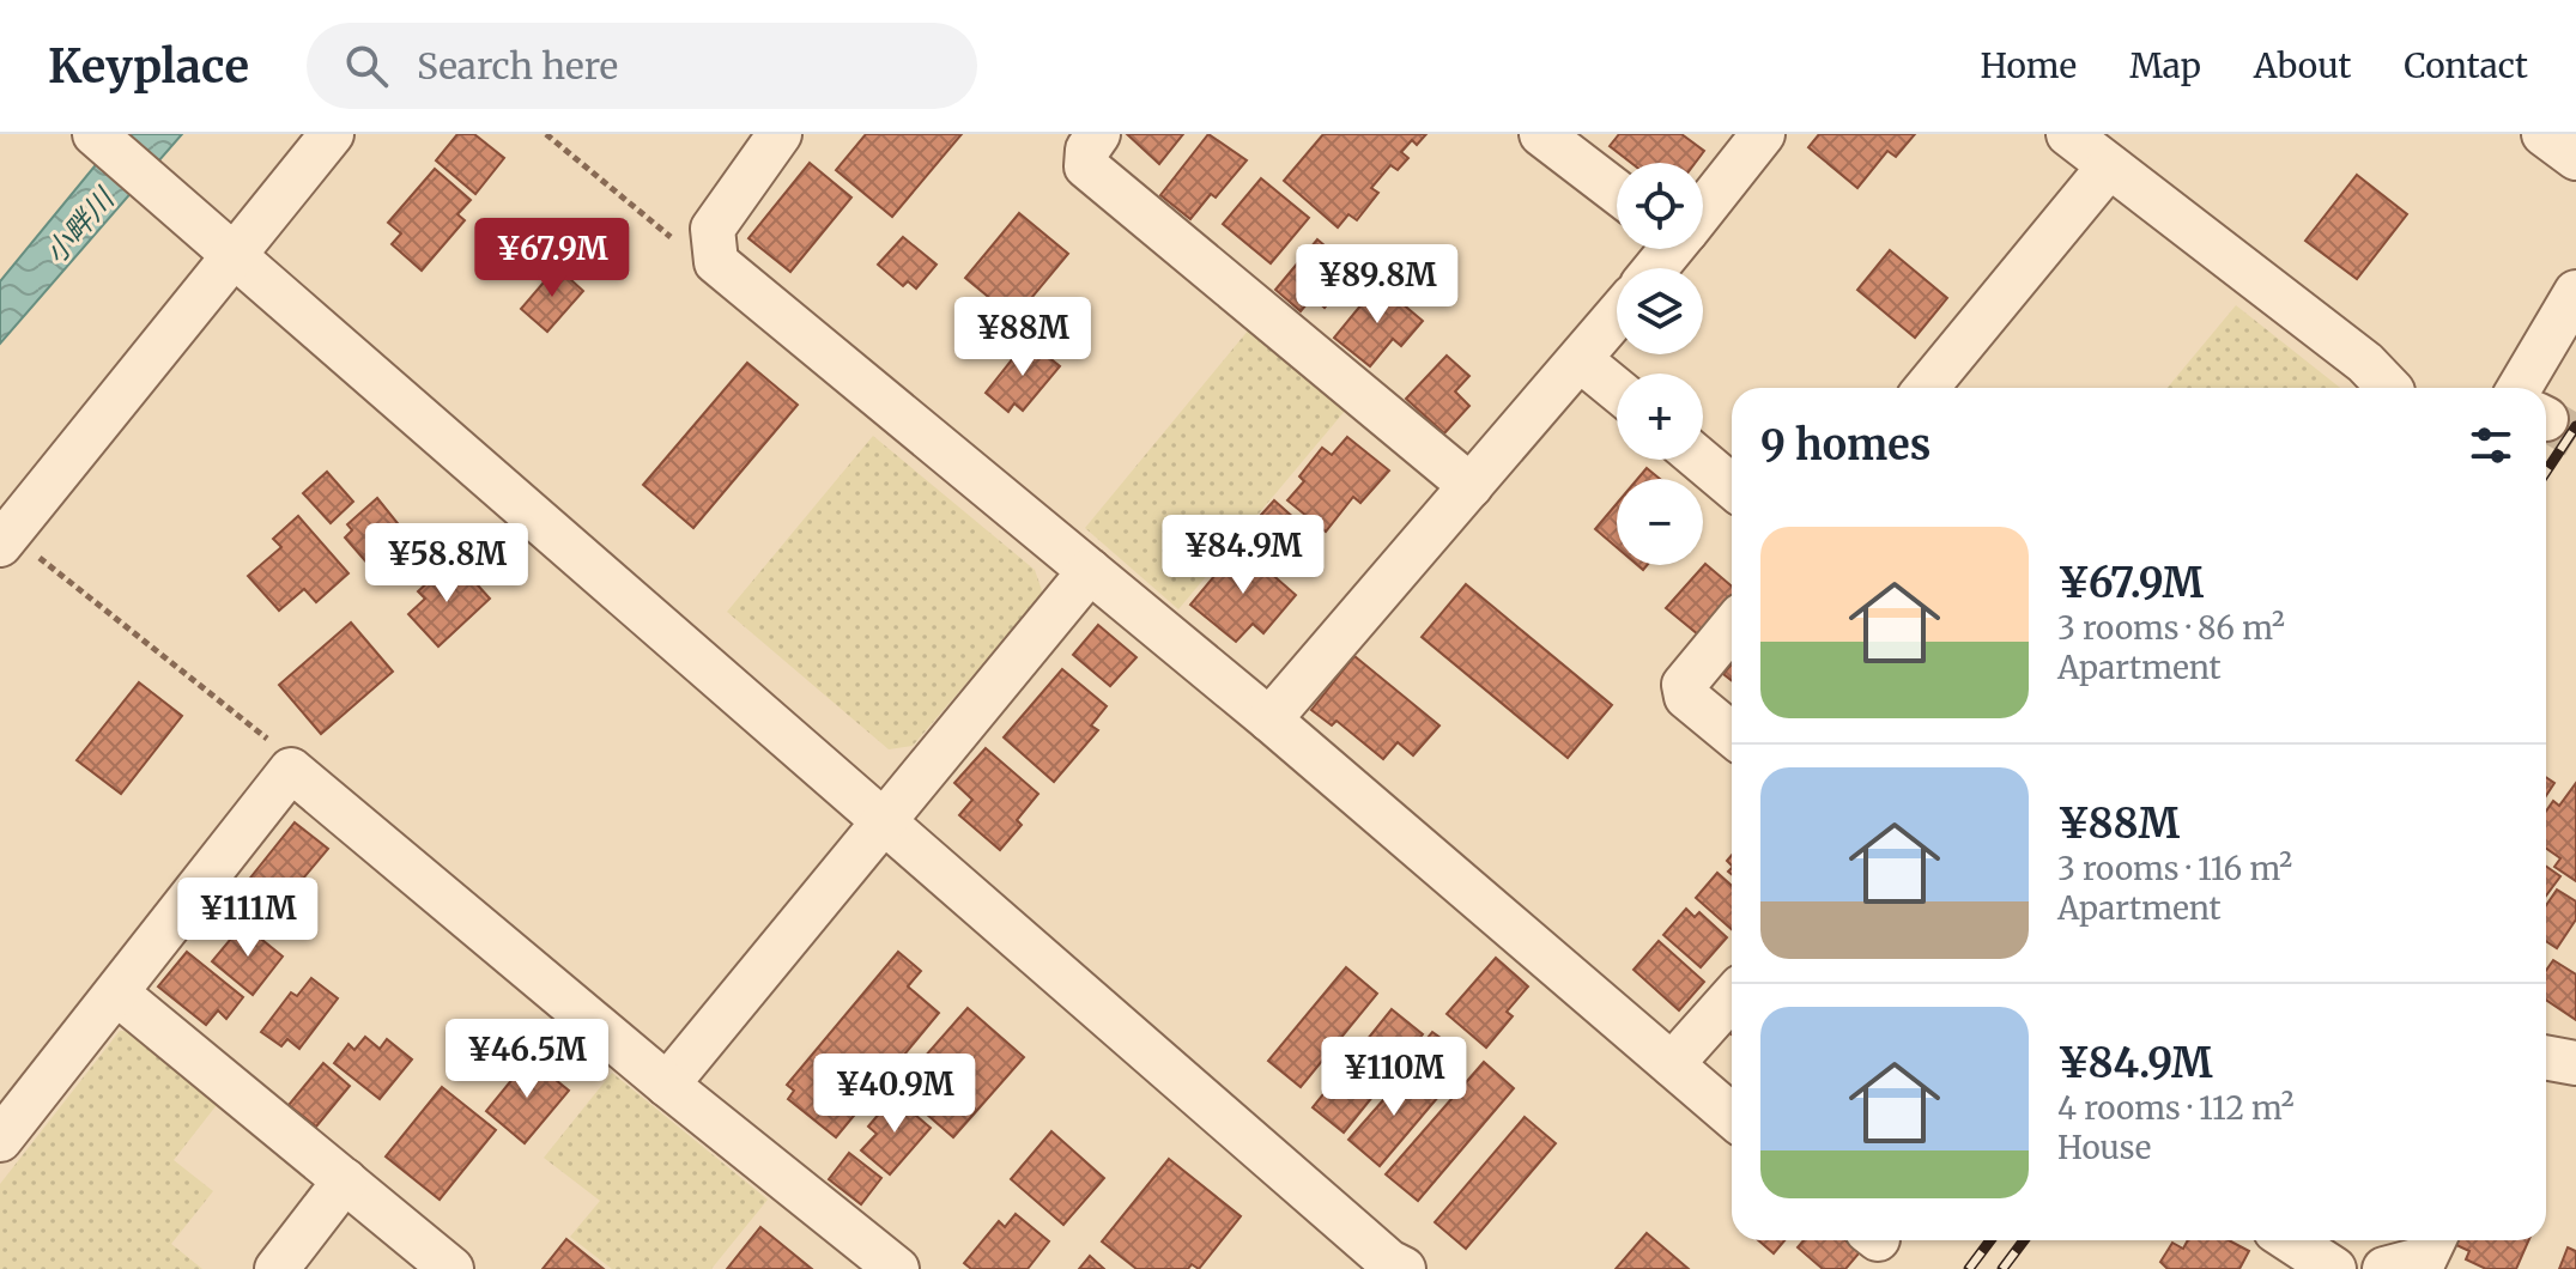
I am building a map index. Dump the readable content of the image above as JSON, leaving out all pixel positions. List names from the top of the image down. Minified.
{"water":["小畔川"],"page":{"header":"Keyplace","search":"Search here","nav":["Home","Map","About","Contact"],"map_buttons":["+","−"],"price":["¥67.9M","¥89.8M","¥88M","¥84.9M","¥58.8M","¥111M","¥46.5M","¥110M","¥40.9M"],"heading":"9 homes","list":[{"name":"¥67.9M","note":"3 rooms · 86 m² · Apartment"},{"name":"¥88M","note":"3 rooms · 116 m² · Apartment"},{"name":"¥84.9M","note":"4 rooms · 112 m² · House"}]}}
